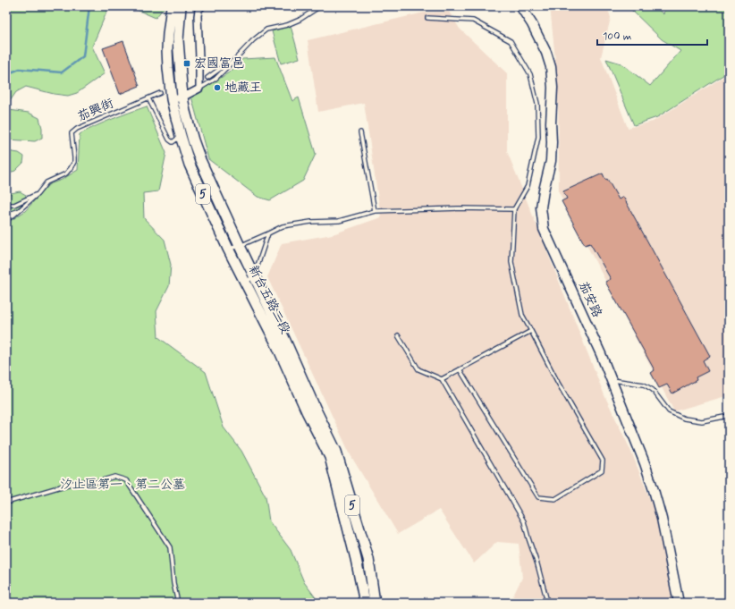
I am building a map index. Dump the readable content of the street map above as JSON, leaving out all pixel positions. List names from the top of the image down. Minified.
{"streets":{"main road":["5","新台五路二段"],"street":["茄安路"],"lane":["茄興街"]},"parks":["汐止區第一、第二公墓"],"places":{"transit":["宏國富邑"],"other":["地藏王"]},"scale_bar":"100 m"}
